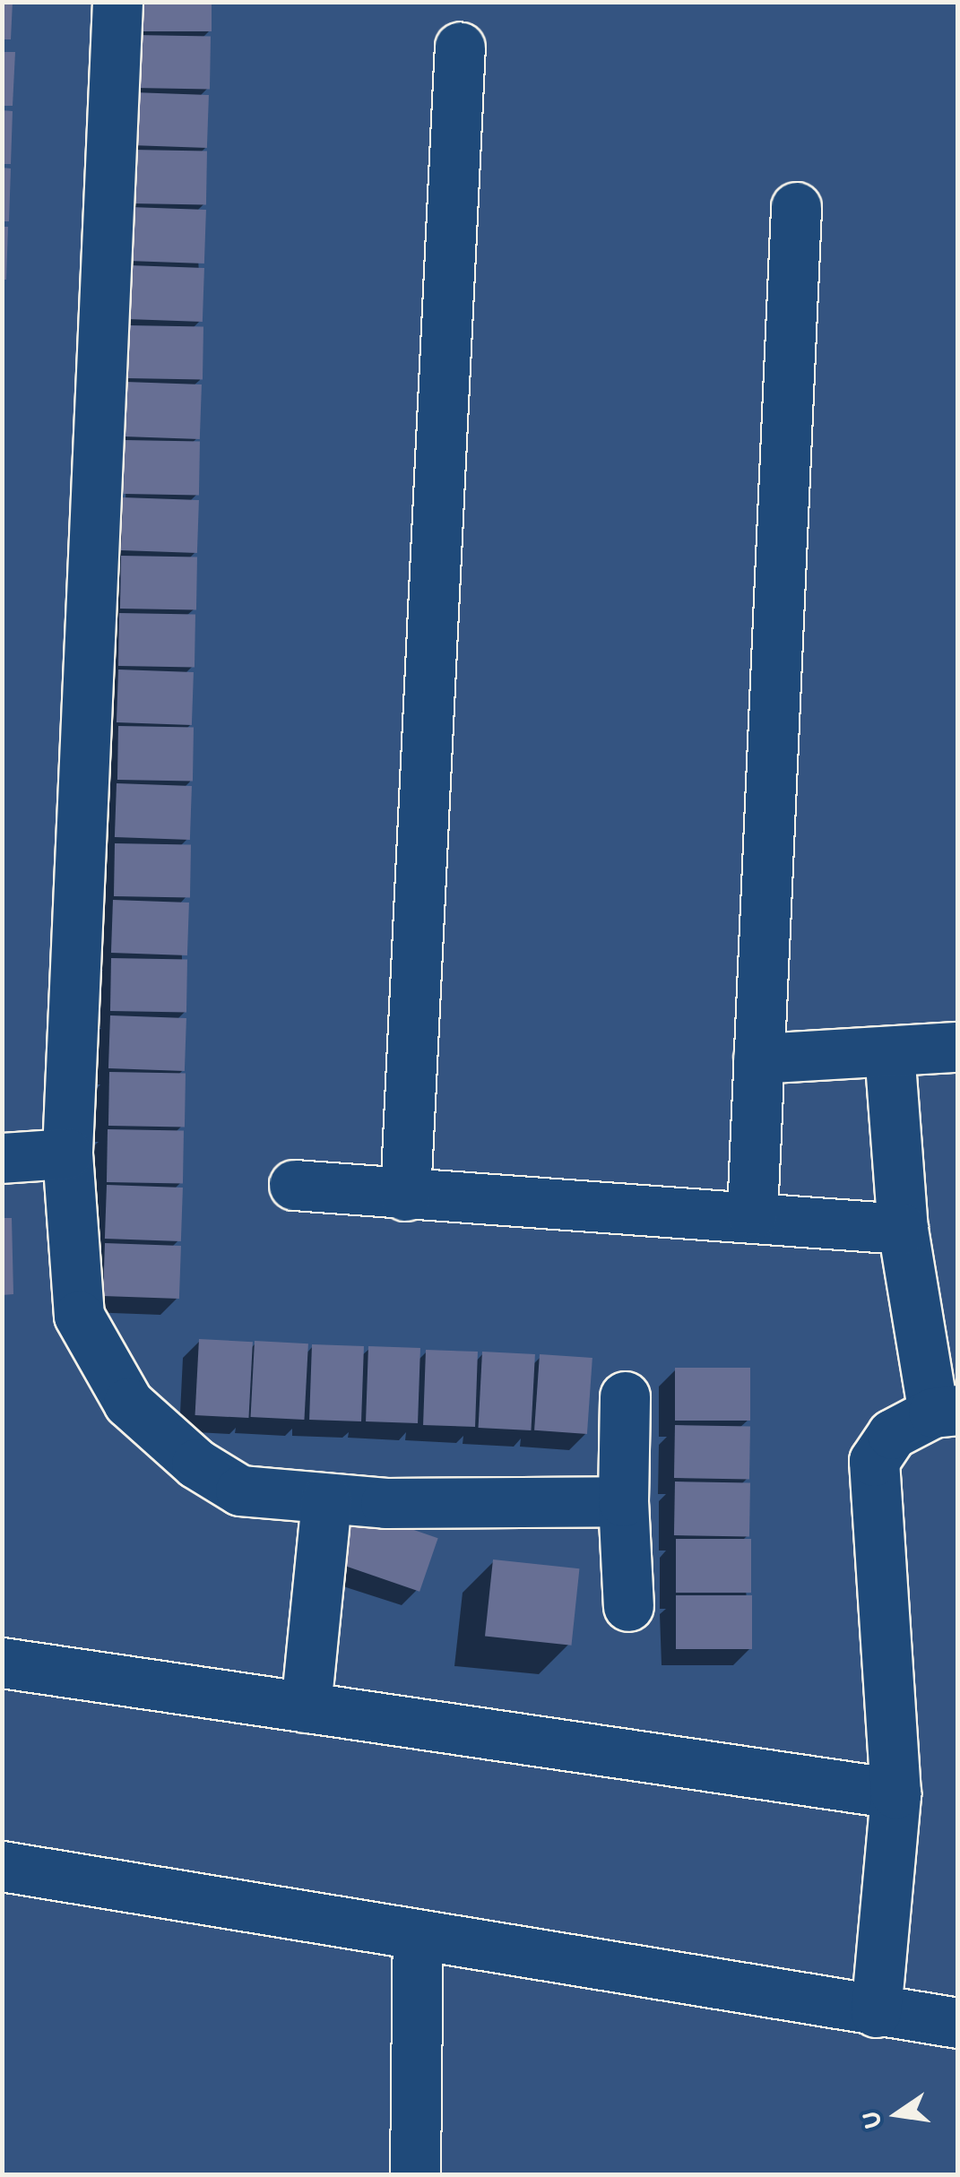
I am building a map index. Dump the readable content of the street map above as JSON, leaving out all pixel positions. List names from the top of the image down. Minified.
{"north":"left"}
